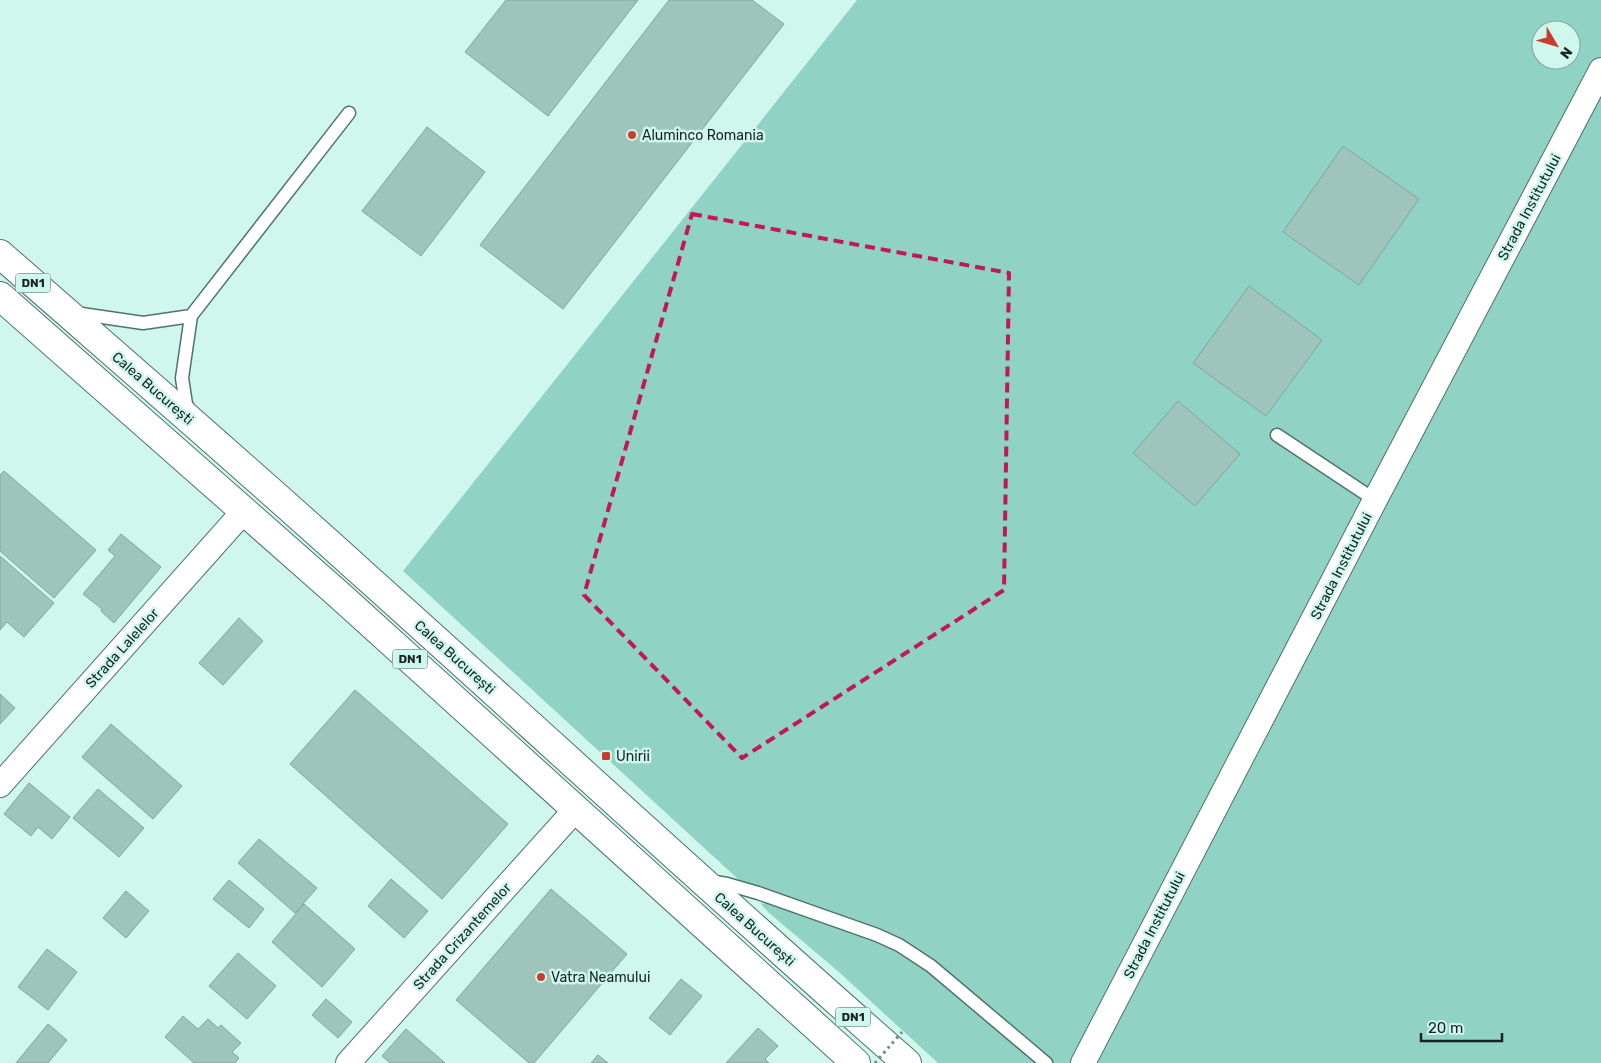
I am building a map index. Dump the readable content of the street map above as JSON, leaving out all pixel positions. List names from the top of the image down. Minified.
{"streets":{"highway":["DN1","Calea București"],"street":["Strada Institutului","Strada Lalelelor","Strada Crizantemelor"]},"crossings":[["DN1","Strada Lalelelor"],["DN1","Strada Crizantemelor"]],"places":{"other":["Aluminco Romania","Vatra Neamului"],"transit":["Unirii"]},"scale_bar":"20 m","north":"bottom right"}
